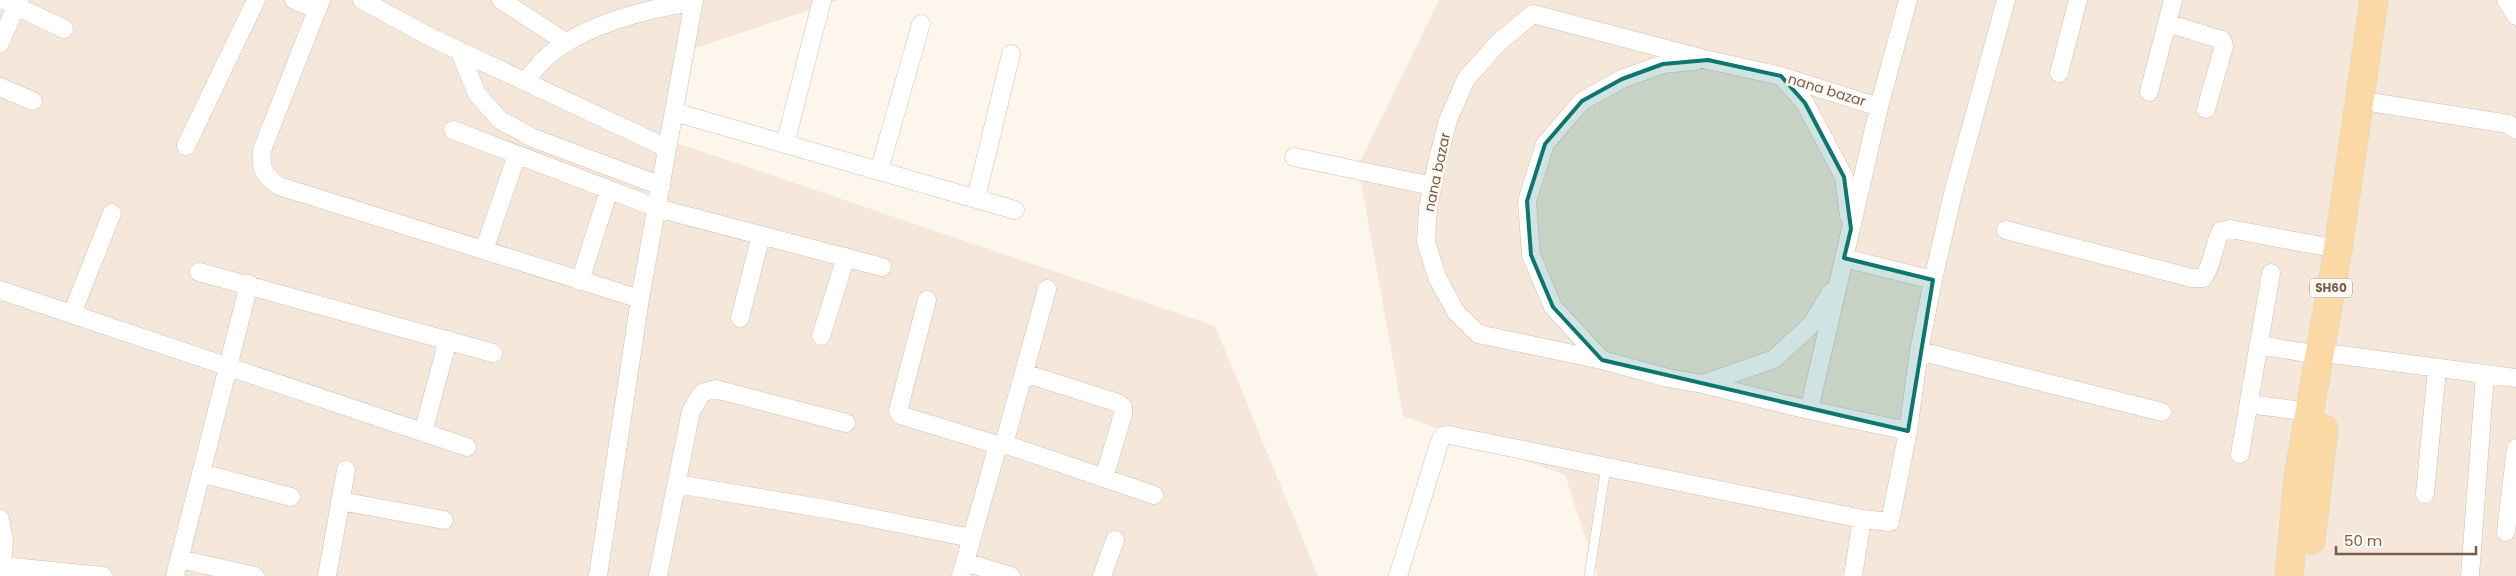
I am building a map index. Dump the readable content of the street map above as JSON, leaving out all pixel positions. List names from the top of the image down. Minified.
{"streets":{"main road":["SH60"],"street":["nana bazar"]},"scale_bar":"50 m"}
